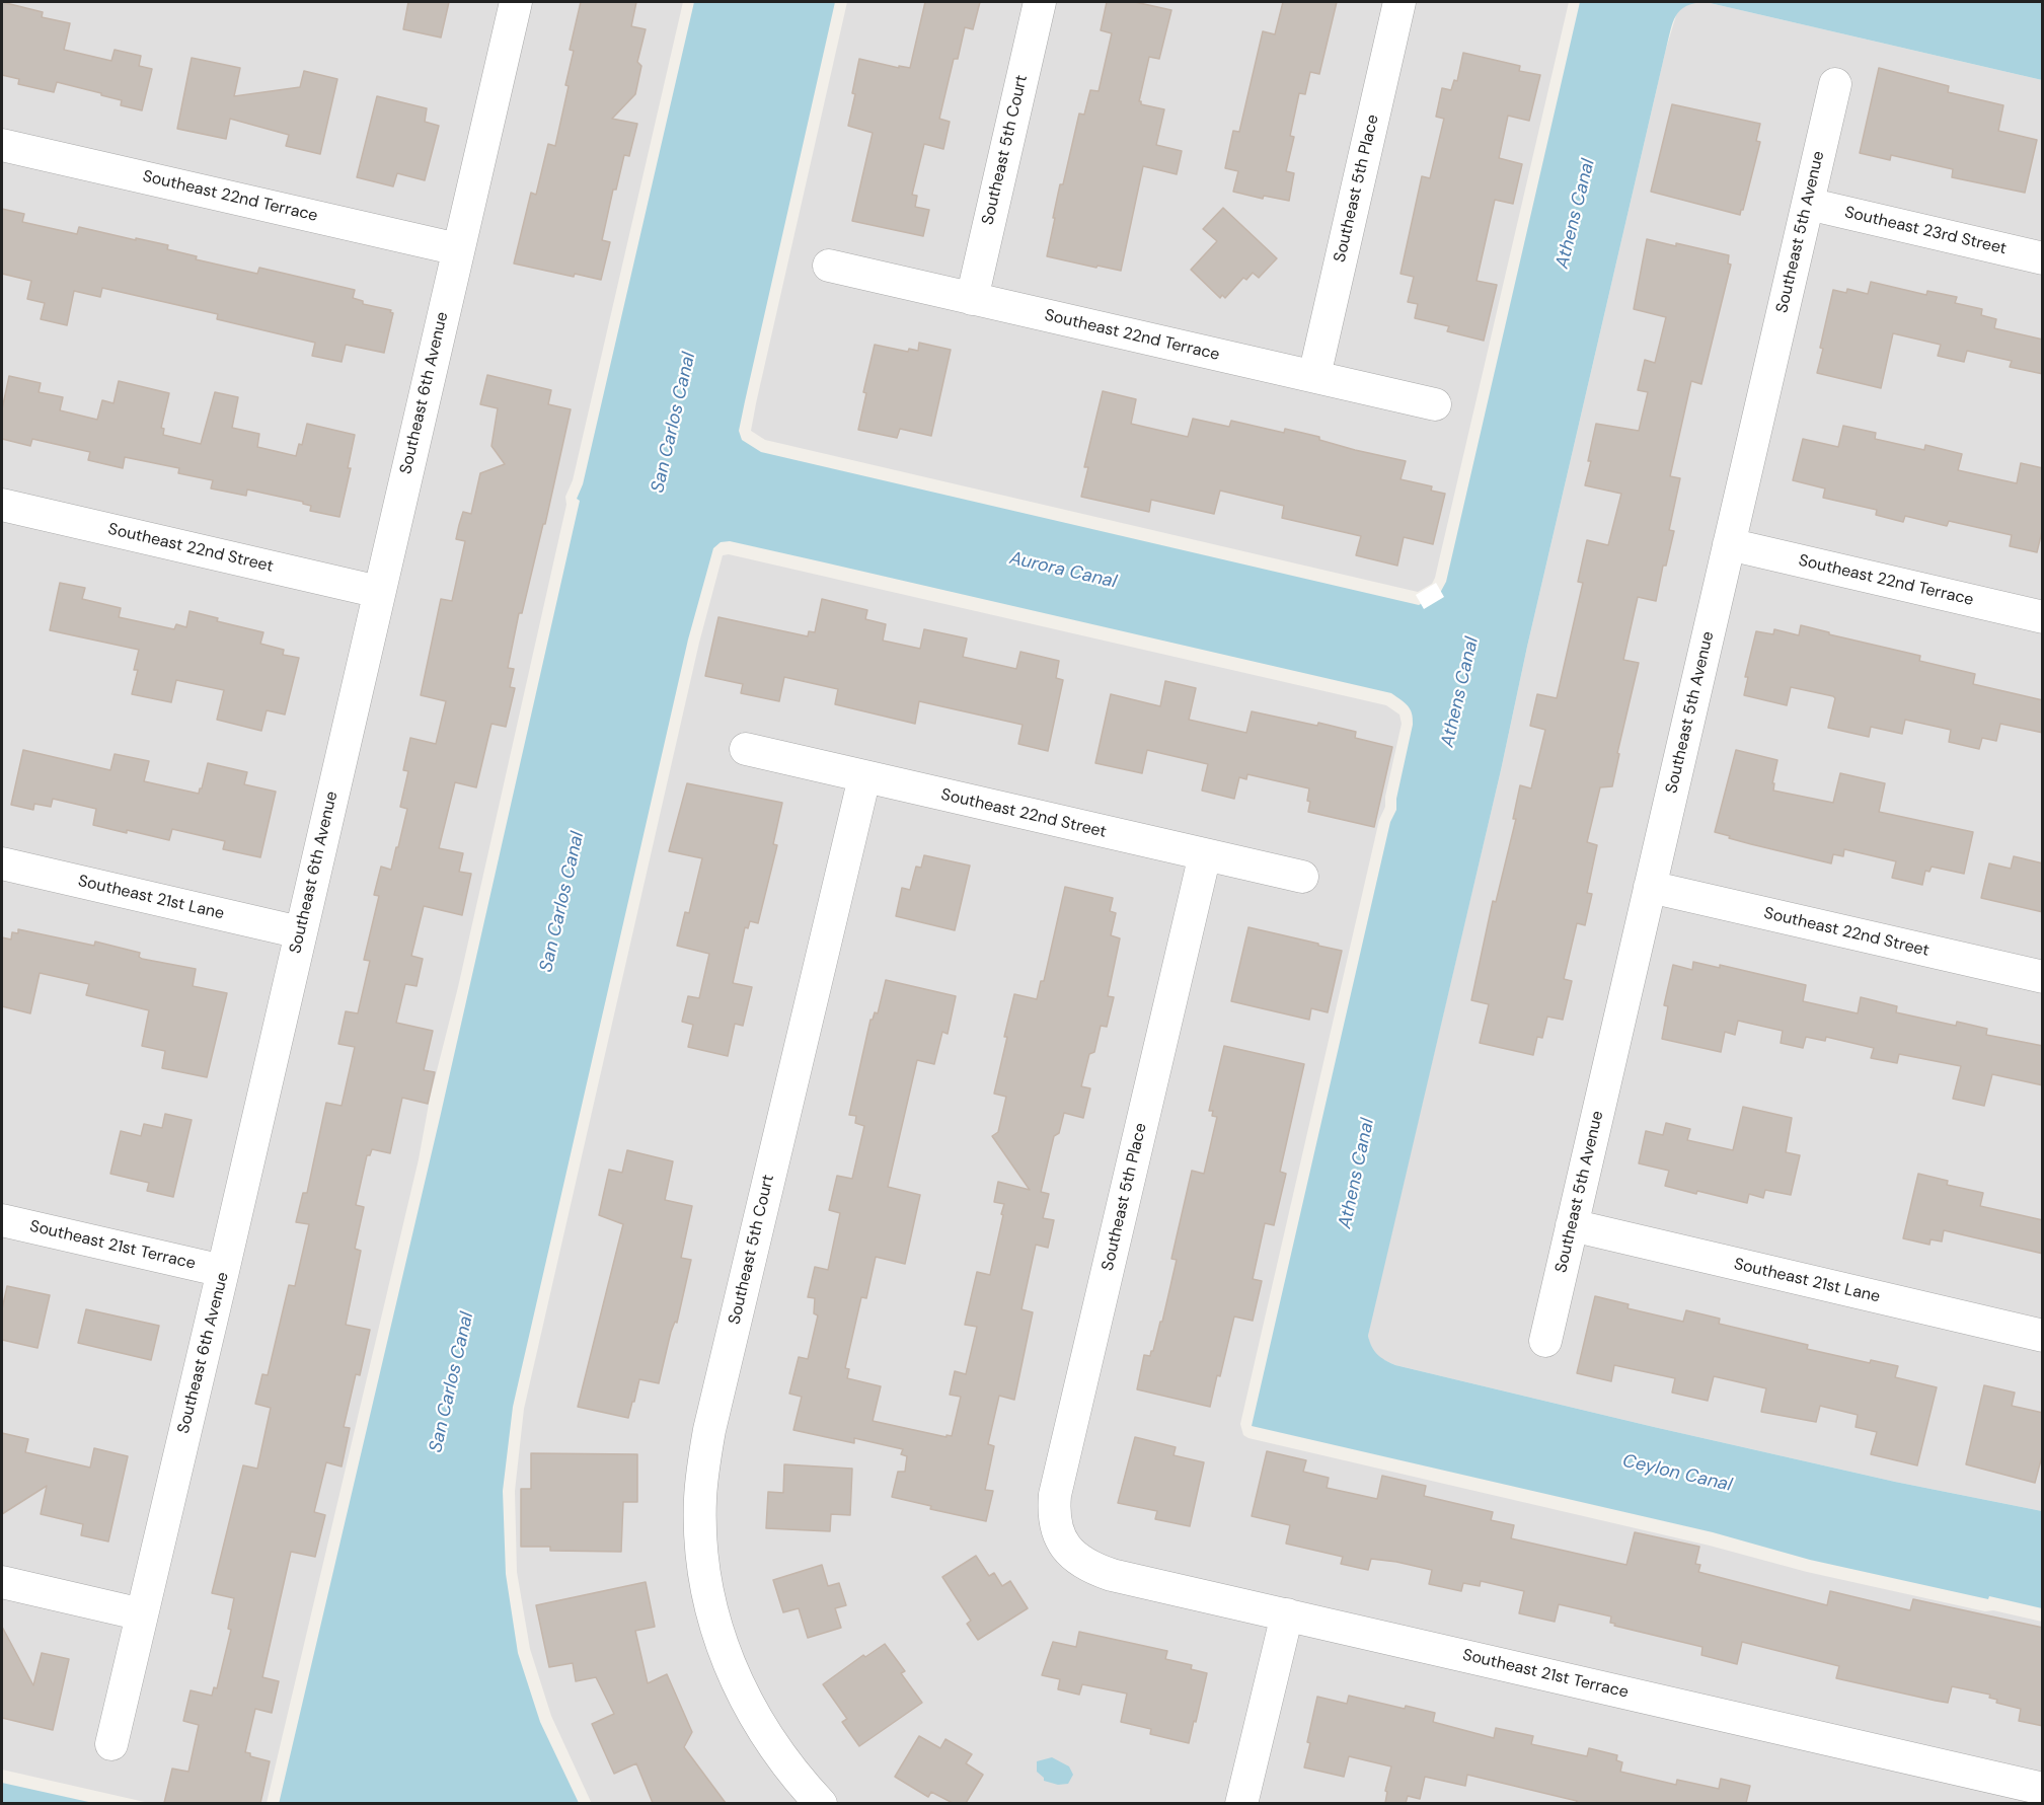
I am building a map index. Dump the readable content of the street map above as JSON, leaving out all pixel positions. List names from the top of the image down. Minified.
{"streets":{"street":["Southeast 5th Court","Southeast 5th Place","Southeast 22nd Terrace","Southeast 23rd Street","Southeast 5th Avenue","Southeast 6th Avenue","Southeast 22nd Street","Southeast 21st Lane","Southeast 21st Terrace"]},"crossings":[["Southeast 5th Court","Southeast 22nd Terrace"],["Southeast 5th Court","Southeast 22nd Street"],["Southeast 5th Place","Southeast 22nd Terrace"],["Southeast 5th Place","Southeast 22nd Street"],["Southeast 5th Place","Southeast 21st Terrace"],["Southeast 22nd Terrace","Southeast 5th Avenue"],["Southeast 22nd Terrace","Southeast 6th Avenue"],["Southeast 23rd Street","Southeast 5th Avenue"],["Southeast 5th Avenue","Southeast 22nd Street"],["Southeast 5th Avenue","Southeast 21st Lane"],["Southeast 6th Avenue","Southeast 22nd Street"],["Southeast 6th Avenue","Southeast 21st Lane"],["Southeast 6th Avenue","Southeast 21st Terrace"]],"water":["Athens Canal","San Carlos Canal","Aurora Canal","Ceylon Canal"]}
